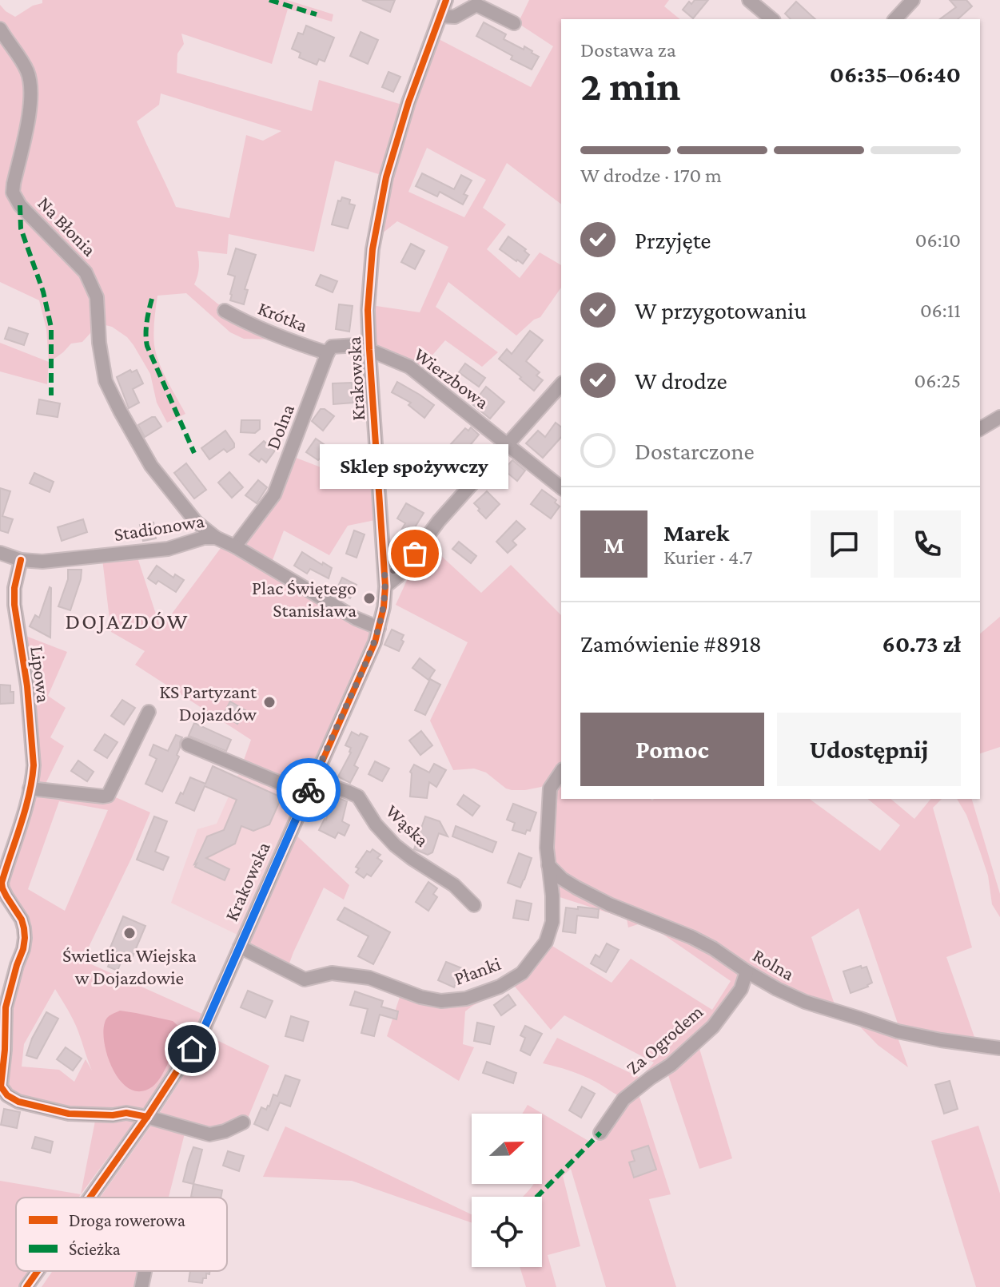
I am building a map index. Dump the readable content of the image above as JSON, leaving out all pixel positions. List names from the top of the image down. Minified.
{"streets":{"street":["Na Błonia","Krótka","Wierzbowa","Krakowska","Dolna","Stadionowa","Lipowa","Wąska","Rolna","Płanki","Za Ogrodem"]},"crossings":[["Na Błonia","Stadionowa"],["Krótka","Dolna"],["Wierzbowa","Krakowska"],["Krakowska","Stadionowa"],["Krakowska","Lipowa"],["Krakowska","Wąska"],["Krakowska","Płanki"],["Dolna","Stadionowa"],["Stadionowa","Lipowa"],["Rolna","Płanki"],["Rolna","Za Ogrodem"]],"districts":["DOJAZDÓW"],"places":["Sklep spożywczy","Plac Świętego Stanisława","KS Partyzant Dojazdów","Świetlica Wiejska w Dojazdowie"],"legend":["Droga rowerowa","Ścieżka"],"north":"right","page":{"heading":["2 min","Dostawa za","06:35–06:40"],"panel":["Marek","Kurier · 4.7","Zamówienie #8918","60.73 zł"],"bar":"W drodze · 170 m","list":[["Przyjęte","06:10"],["W przygotowaniu","06:11"],["W drodze","06:25"],"Dostarczone"],"bubble":"Sklep spożywczy","round":"M","buttons":["Pomoc","Udostępnij"]}}
